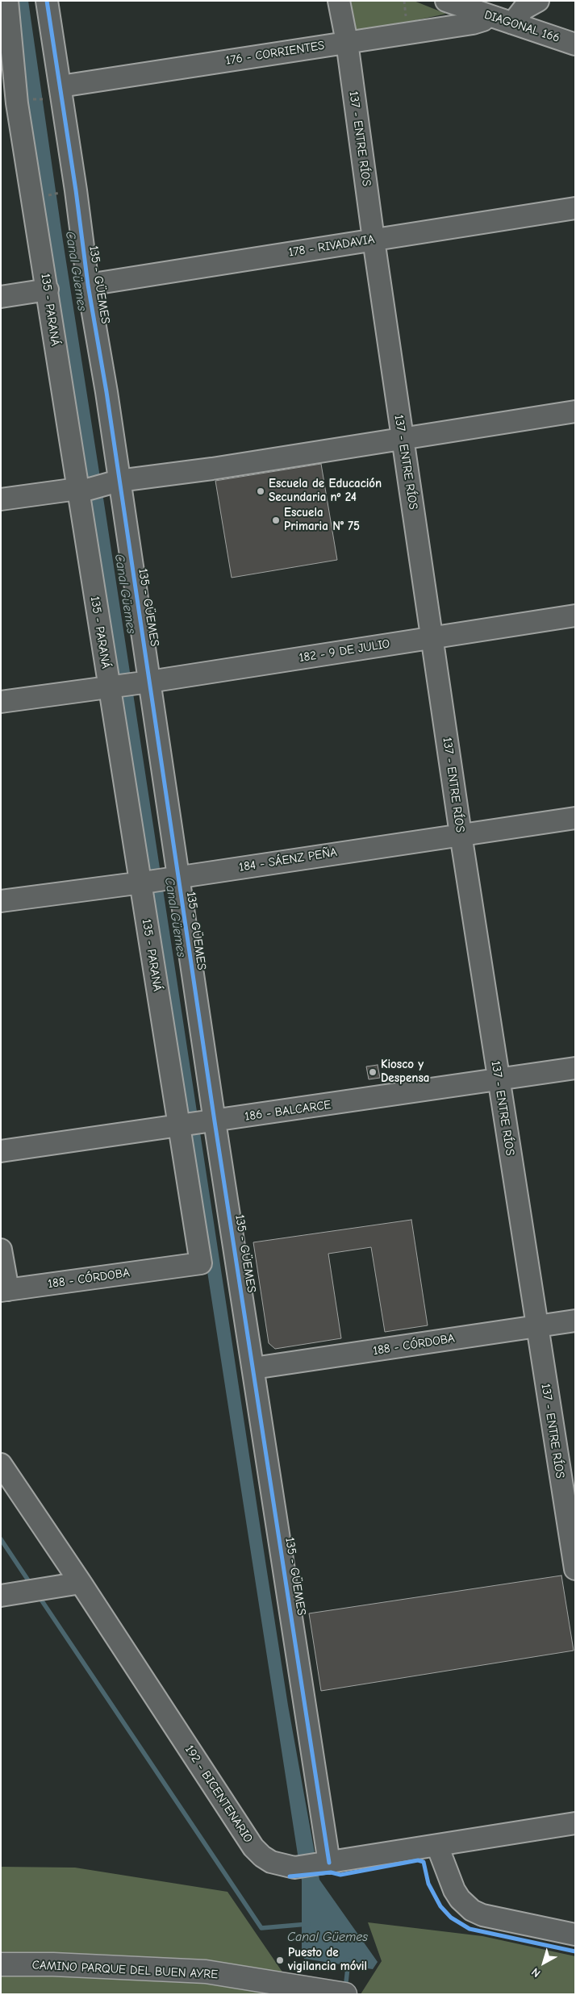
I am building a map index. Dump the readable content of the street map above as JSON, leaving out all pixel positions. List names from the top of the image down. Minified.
{"streets":{"highway":["CAMINO PARQUE DEL BUEN AYRE"],"street":["DIAGONAL 166","176 - CORRIENTES","137 - ENTRE RÍOS","178 - RIVADAVIA","135 - GÜEMES","135 - PARANÁ","182 - 9 DE JULIO","184 - SÁENZ PEÑA","186 - BALCARCE","188 - CÓRDOBA","192 - BICENTENARIO"]},"crossings":[["DIAGONAL 166","176 - CORRIENTES"],["176 - CORRIENTES","137 - ENTRE RÍOS"],["176 - CORRIENTES","135 - GÜEMES"],["137 - ENTRE RÍOS","178 - RIVADAVIA"],["137 - ENTRE RÍOS","182 - 9 DE JULIO"],["137 - ENTRE RÍOS","184 - SÁENZ PEÑA"],["137 - ENTRE RÍOS","186 - BALCARCE"],["137 - ENTRE RÍOS","188 - CÓRDOBA"],["178 - RIVADAVIA","135 - GÜEMES"],["135 - GÜEMES","135 - PARANÁ"],["135 - GÜEMES","182 - 9 DE JULIO"],["135 - GÜEMES","184 - SÁENZ PEÑA"],["135 - GÜEMES","186 - BALCARCE"],["135 - GÜEMES","188 - CÓRDOBA"],["135 - GÜEMES","192 - BICENTENARIO"],["135 - PARANÁ","182 - 9 DE JULIO"],["135 - PARANÁ","184 - SÁENZ PEÑA"],["135 - PARANÁ","186 - BALCARCE"],["135 - PARANÁ","188 - CÓRDOBA"]],"water":["Canal Güemes"],"places":["Escuela de Educación Secundaria nº 24","Escuela Primaria N° 75","Kiosco y Despensa","Puesto de vigilancia móvil"],"north":"bottom left"}
